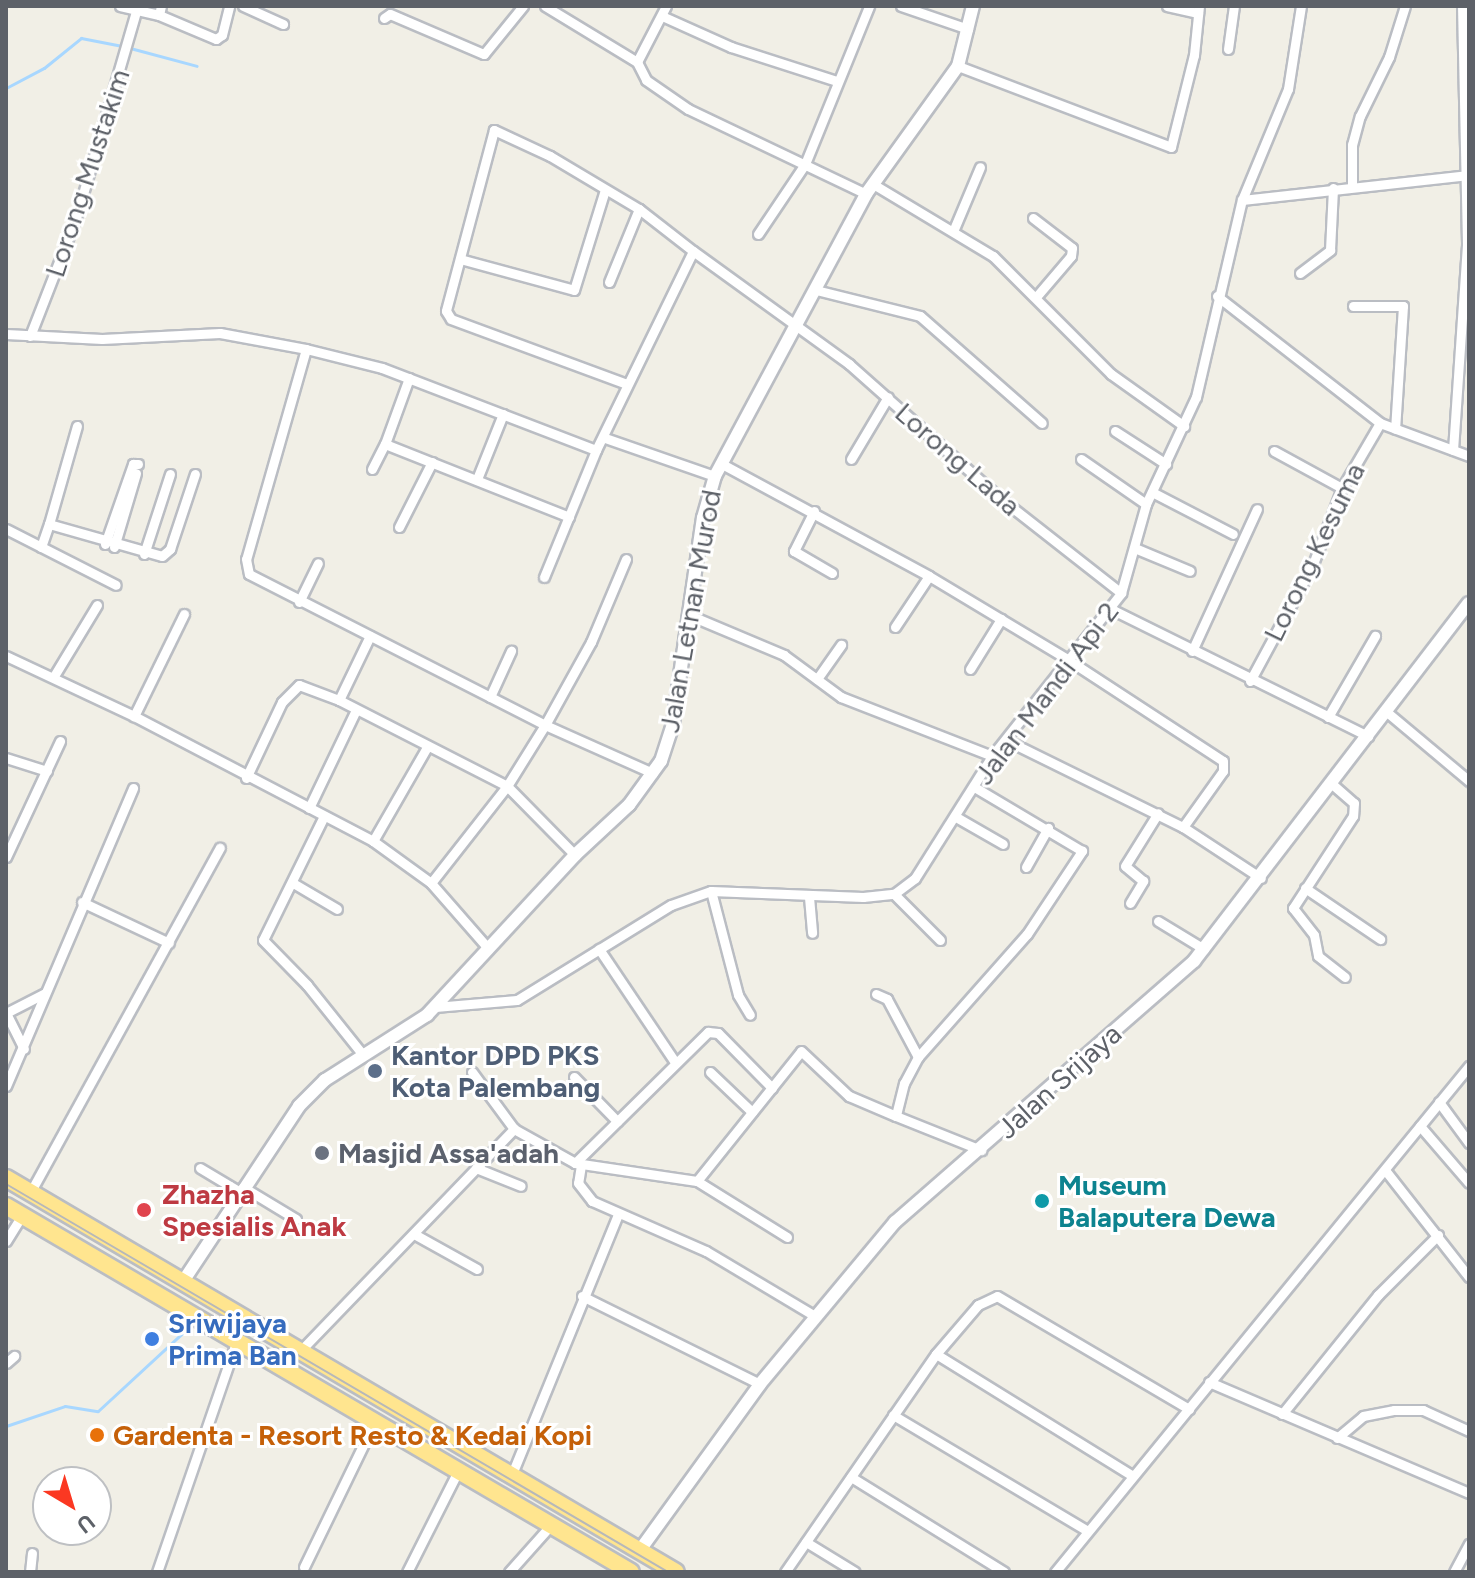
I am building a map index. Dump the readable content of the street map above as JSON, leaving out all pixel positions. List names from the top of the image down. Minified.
{"streets":{"street":["Lorong Mustakim","Lorong Lada","Lorong Kesuma","Jalan Letnan Murod","Jalan Mandi Api 2","Jalan Srijaya"]},"crossings":[["Lorong Lada","Jalan Letnan Murod"],["Lorong Lada","Jalan Mandi Api 2"]],"places":["Kantor DPD PKS Kota Palembang","Masjid Assa'adah","Museum Balaputera Dewa","Zhazha Spesialis Anak","Sriwijaya Prima Ban","Gardenta - Resort Resto & Kedai Kopi"],"north":"bottom right"}
